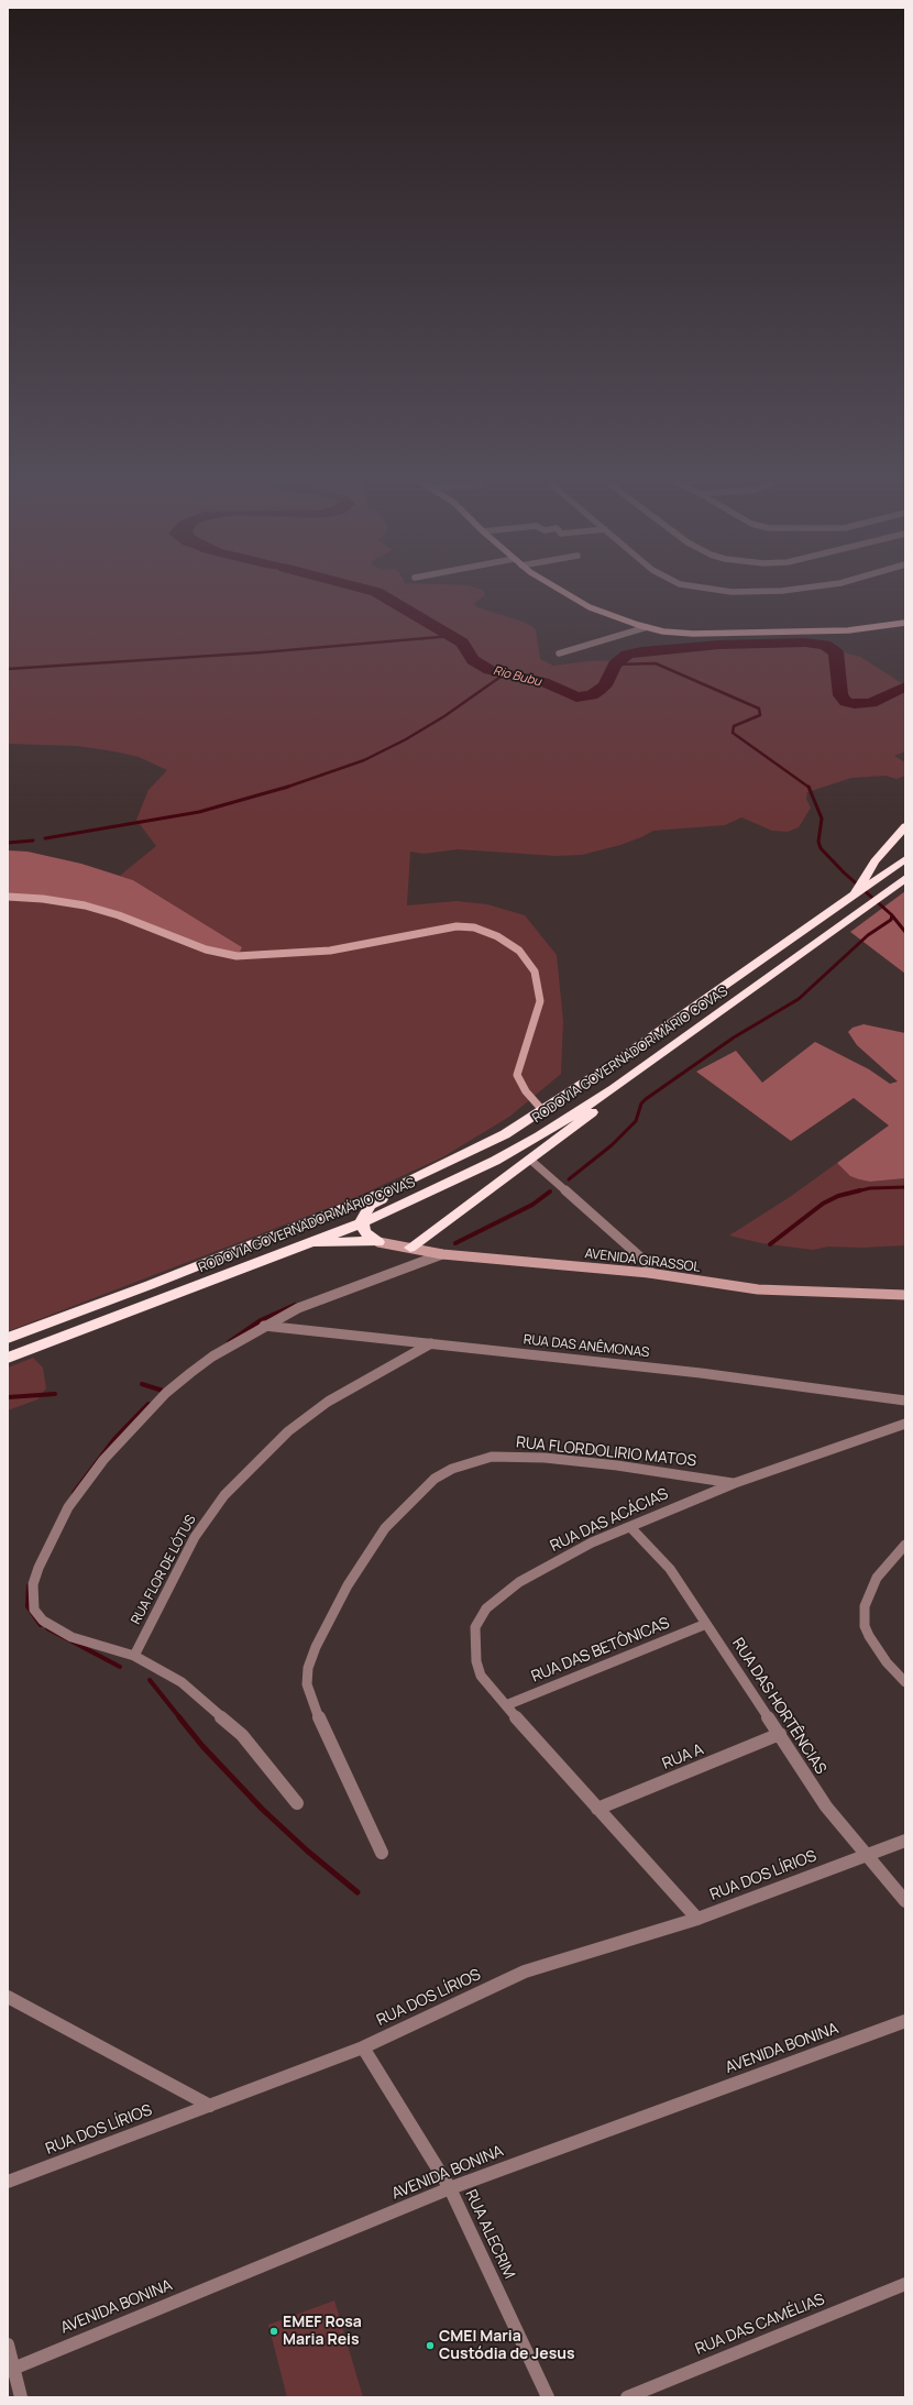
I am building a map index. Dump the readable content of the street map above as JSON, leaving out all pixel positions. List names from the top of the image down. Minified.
{"streets":{"highway":["RODOVIA GOVERNADOR MÁRIO COVAS"],"street":["AVENIDA GIRASSOL","RUA DAS ANÊMONAS","RUA FLORDOLIRIO MATOS","RUA DAS ACÁCIAS","RUA FLOR DE LÓTUS","RUA DAS BETÔNICAS","RUA DAS HORTÊNCIAS","RUA A","RUA DOS LÍRIOS","AVENIDA BONINA","RUA ALECRIM","RUA DAS CAMÉLIAS"]},"crossings":[["RUA DAS ANÊMONAS","RUA FLOR DE LÓTUS"],["RUA FLORDOLIRIO MATOS","RUA DAS ACÁCIAS"],["RUA DAS ACÁCIAS","RUA DAS BETÔNICAS"],["RUA DAS ACÁCIAS","RUA DAS HORTÊNCIAS"],["RUA DAS ACÁCIAS","RUA A"],["RUA DAS ACÁCIAS","RUA DOS LÍRIOS"],["RUA DAS BETÔNICAS","RUA DAS HORTÊNCIAS"],["RUA DAS HORTÊNCIAS","RUA A"],["RUA DAS HORTÊNCIAS","RUA DOS LÍRIOS"],["RUA DOS LÍRIOS","RUA ALECRIM"],["AVENIDA BONINA","RUA ALECRIM"]],"water":["Rio Bubu"],"places":["EMEF Rosa Maria Reis","CMEI Maria Custódia de Jesus"]}
